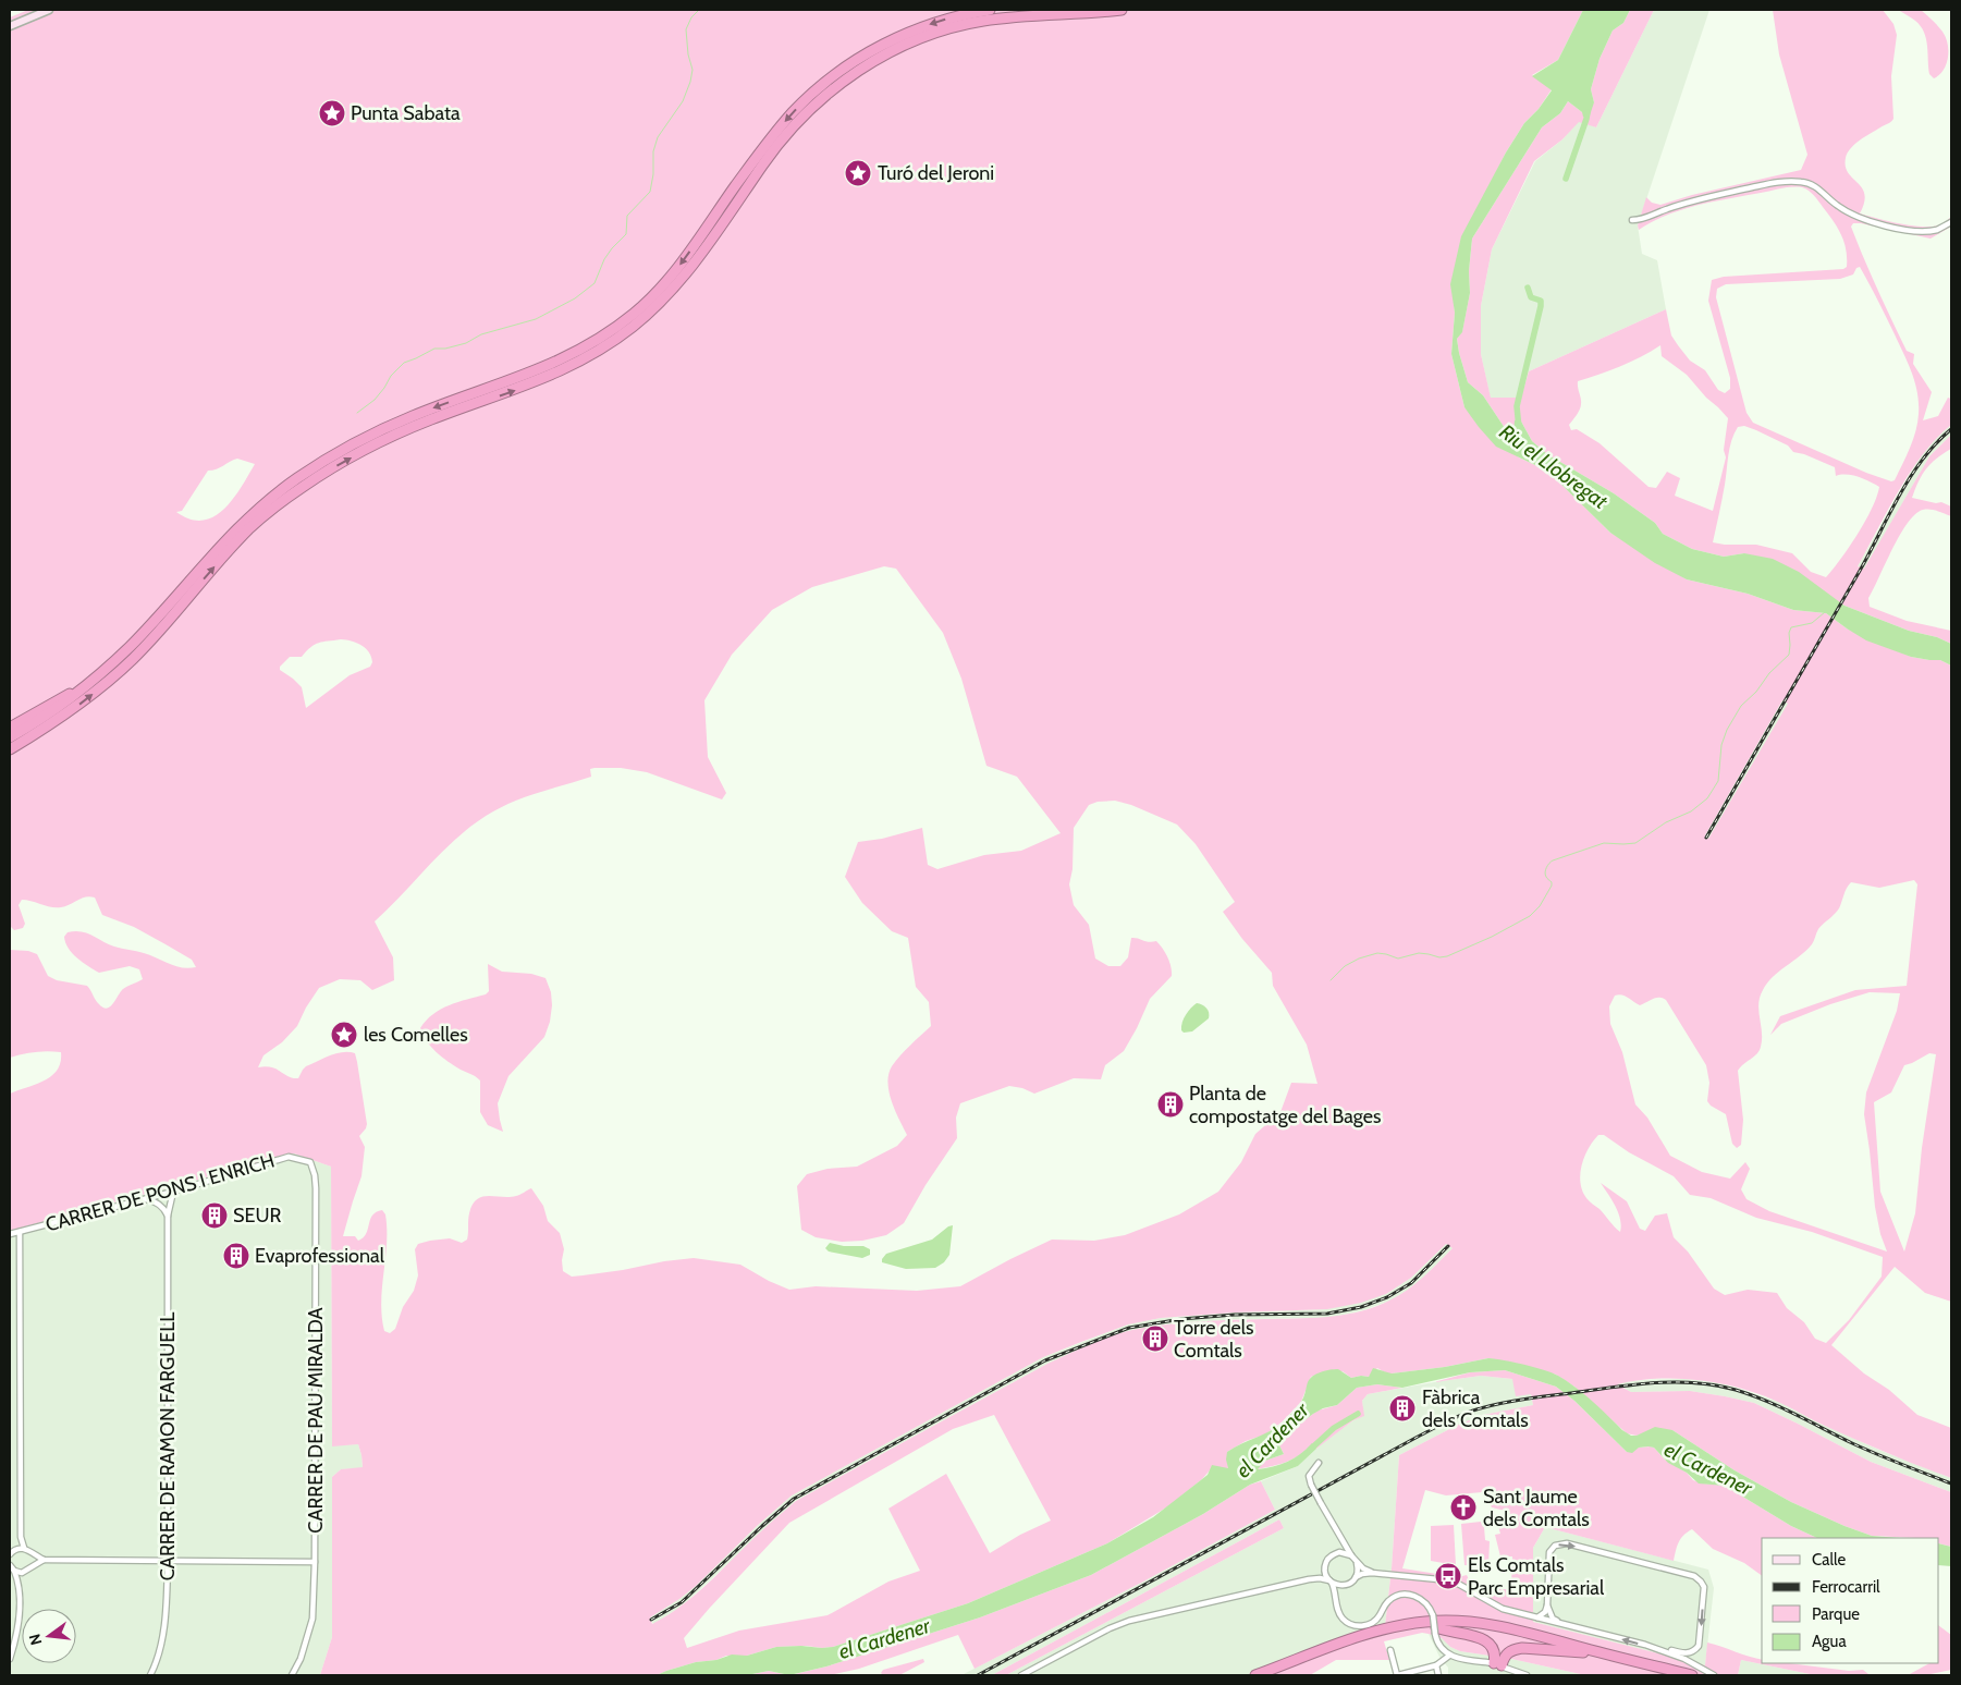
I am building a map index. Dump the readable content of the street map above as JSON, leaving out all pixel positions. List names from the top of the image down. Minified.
{"streets":{"street":["CARRER DE PONS I ENRICH","CARRER DE PAU MIRALDA","CARRER DE RAMON FARGUELL"]},"crossings":[["CARRER DE PONS I ENRICH","CARRER DE PAU MIRALDA"],["CARRER DE PONS I ENRICH","CARRER DE RAMON FARGUELL"]],"water":["Riu el Llobregat","el Cardener"],"places":{"place":["Punta Sabata","Turó del Jeroni","les Comelles"],"building":["Planta de compostatge del Bages","SEUR","Evaprofessional","Torre dels Comtals","Fàbrica dels Comtals"],"church":["Sant Jaume dels Comtals"],"bus stop":["Els Comtals Parc Empresarial"]},"legend":["Calle","Ferrocarril","Parque","Agua"],"north":"left"}
